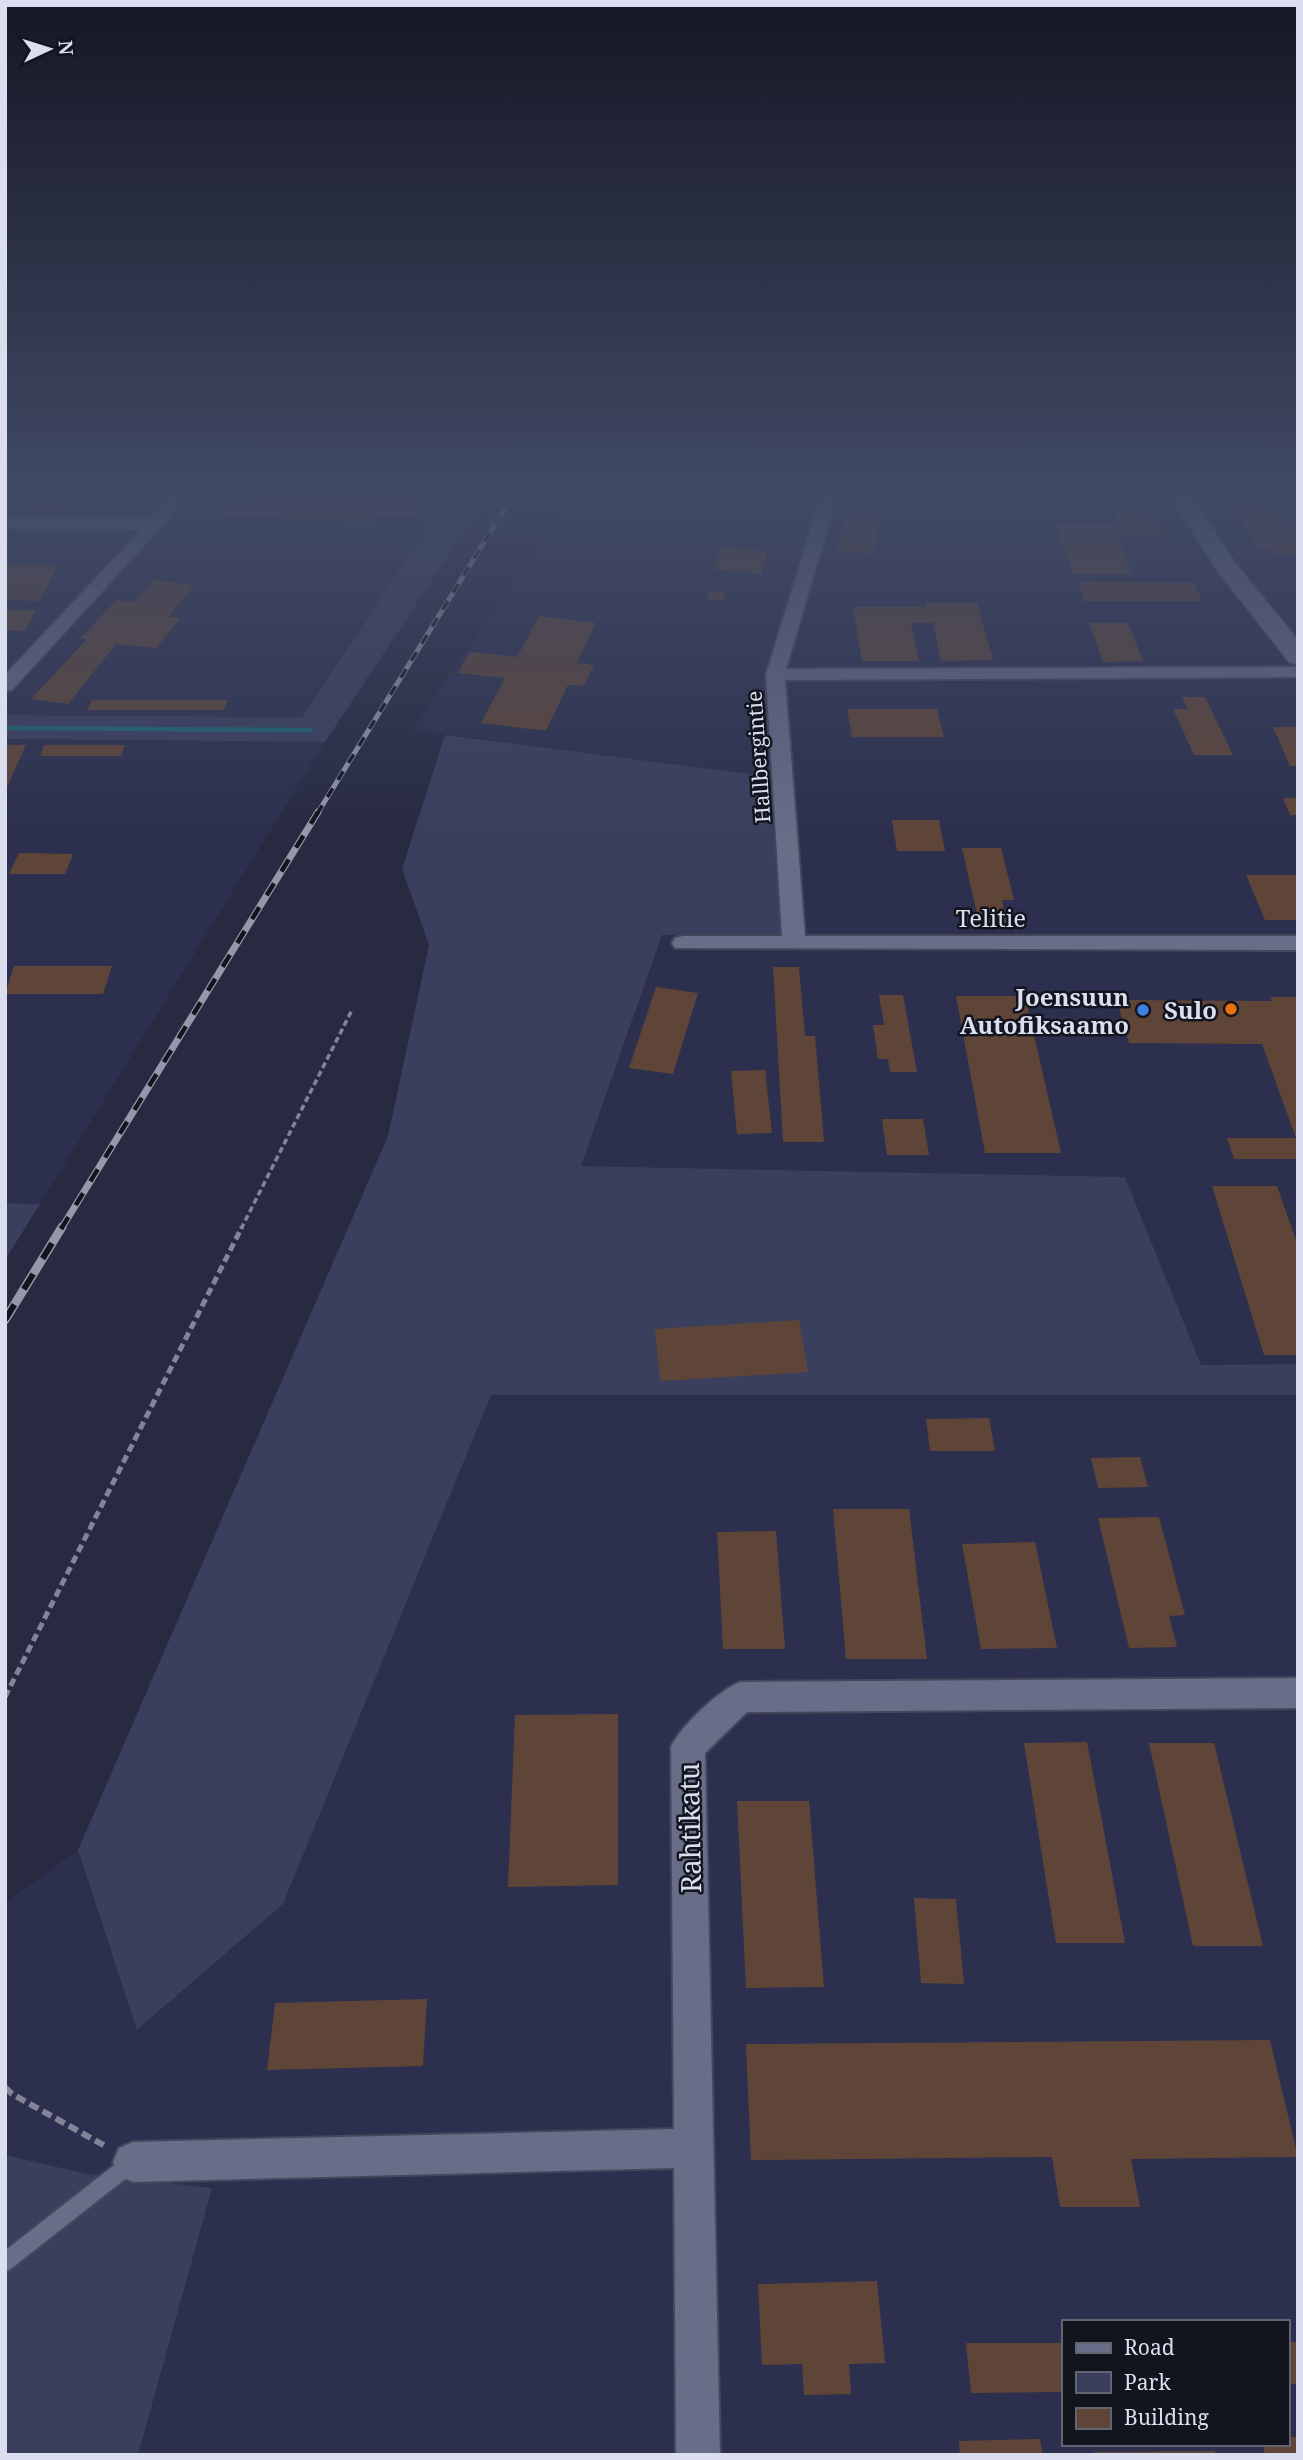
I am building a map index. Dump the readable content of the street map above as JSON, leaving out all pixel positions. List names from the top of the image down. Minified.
{"streets":{"street":["Hallbergintie","Telitie","Rahtikatu"]},"crossings":[["Hallbergintie","Telitie"]],"places":["Sulo","Joensuun Autofiksaamo"],"legend":["Road","Park","Building"],"north":"right"}
